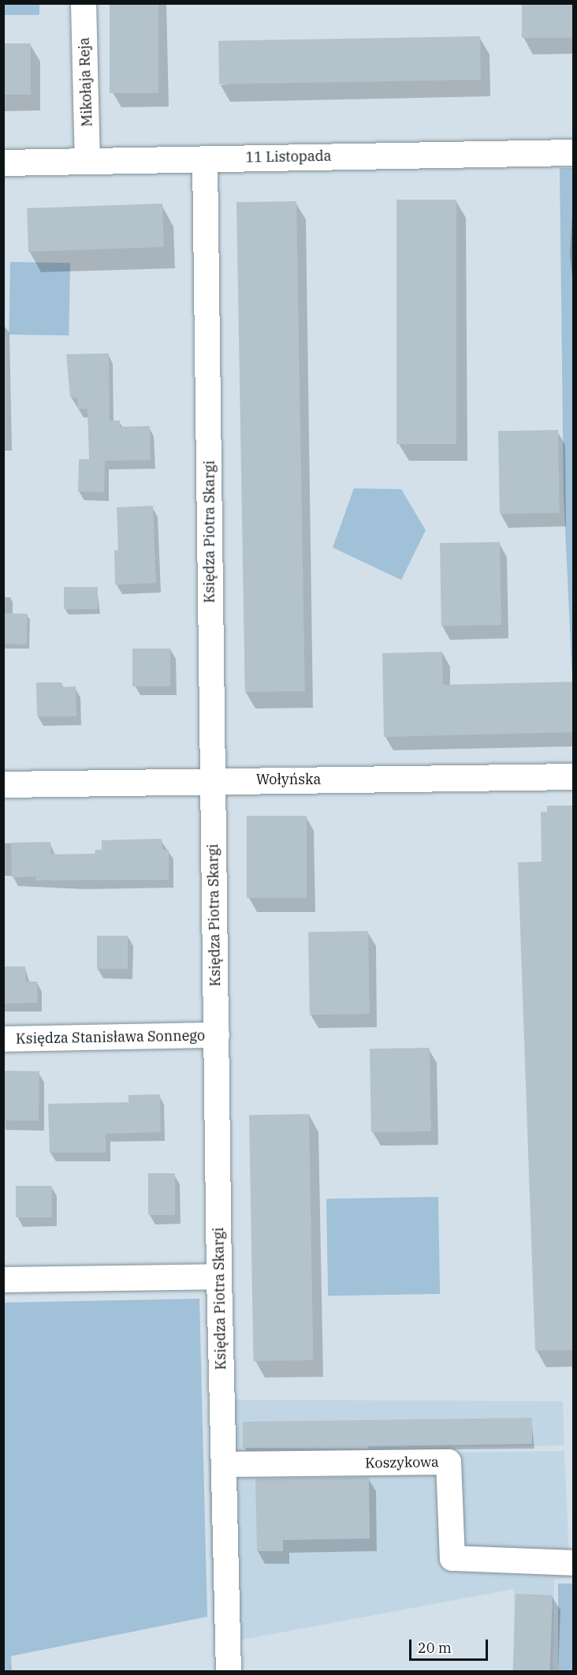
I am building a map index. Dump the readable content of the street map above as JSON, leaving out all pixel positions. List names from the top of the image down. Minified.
{"streets":{"street":["Mikołaja Reja","11 Listopada","Księdza Piotra Skargi","Wołyńska","Księdza Stanisława Sonnego","Koszykowa"]},"crossings":[["Mikołaja Reja","11 Listopada"],["11 Listopada","Księdza Piotra Skargi"],["Księdza Piotra Skargi","Wołyńska"],["Księdza Piotra Skargi","Księdza Stanisława Sonnego"],["Księdza Piotra Skargi","Koszykowa"]],"scale_bar":"20 m"}
